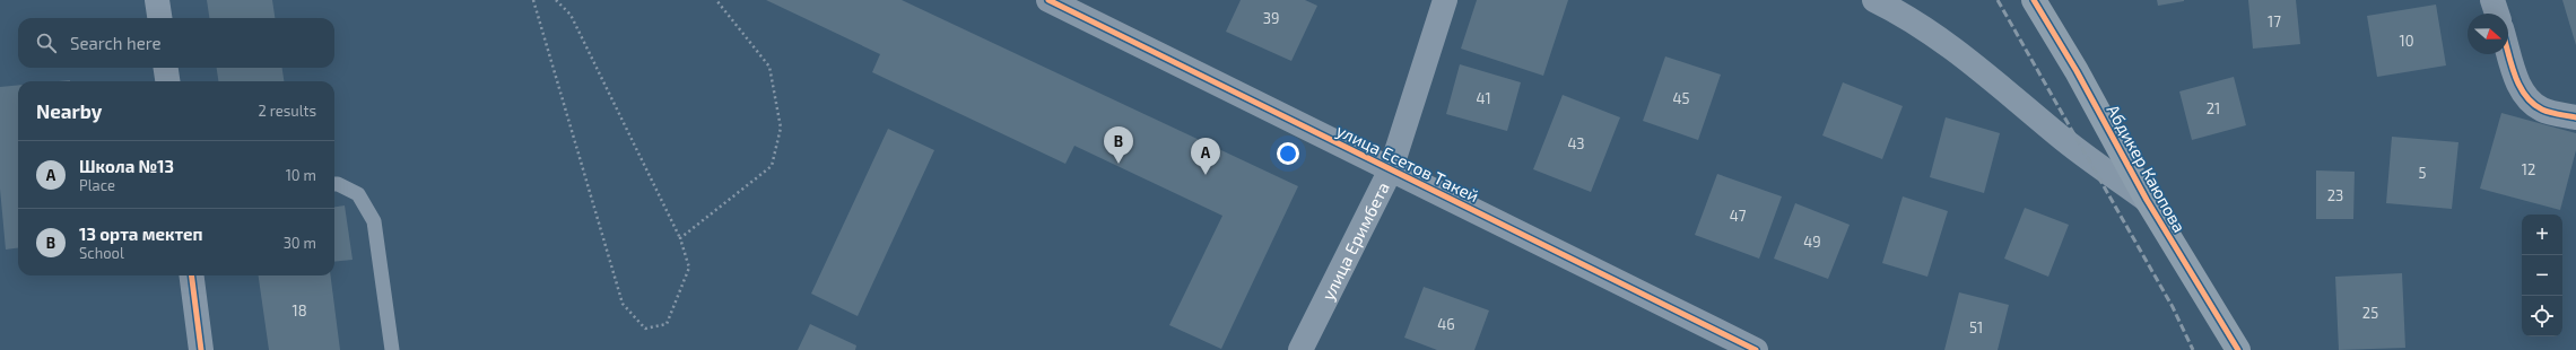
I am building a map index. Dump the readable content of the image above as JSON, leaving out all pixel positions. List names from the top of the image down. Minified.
{"streets":{"street":["улица Есетов Такей","Абдикер Каюпова","улица Еримбета"]},"crossings":[["улица Есетов Такей","улица Еримбета"]],"house_numbers":["39","17","10","41","45","21","43","12","5","23","47","49","18","25","46","51"],"north":"right","page":{"search":"Search here","heading":["Nearby","2 results"],"pins":["B","A"],"list":[{"mark":"A","name":"Школа №13","note":"Place","value":"10 m"},{"mark":"B","name":"13 орта мектеп","note":"School","value":"30 m"}],"map_buttons":["+","−"]}}
